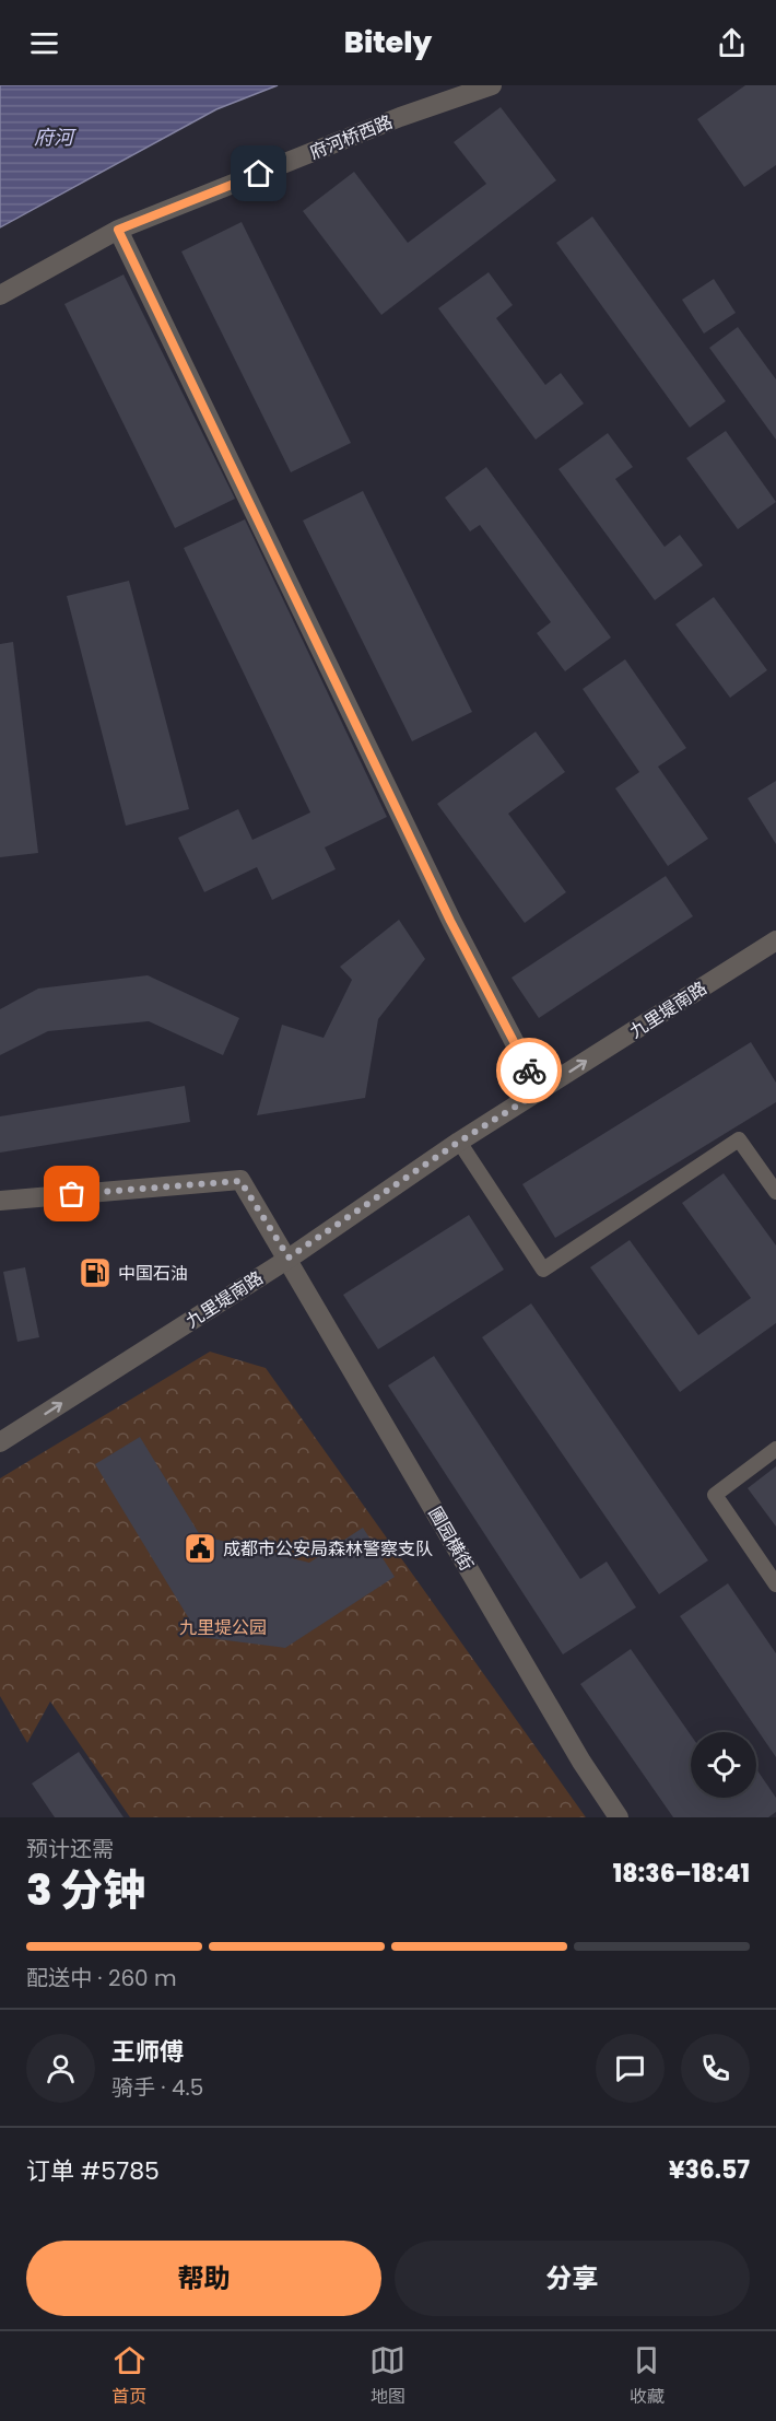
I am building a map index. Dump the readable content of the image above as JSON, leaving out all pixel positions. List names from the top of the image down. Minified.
{"streets":{"street":["府河桥西路","九里堤南路","圃园横街"]},"crossings":[["九里堤南路","圃园横街"]],"one_way":["九里堤南路"],"water":["府河"],"parks":["九里堤公园"],"places":{"fuel station":["中国石油"],"public building":["成都市公安局森林警察支队"]},"page":{"header":"Bitely","heading":["3 分钟","预计还需","18:36–18:41"],"panel":["王师傅","骑手 · 4.5","订单 #5785","¥36.57"],"bar":"配送中 · 260 m","buttons":["帮助","分享"],"tabs":["首页","地图","收藏"]}}
